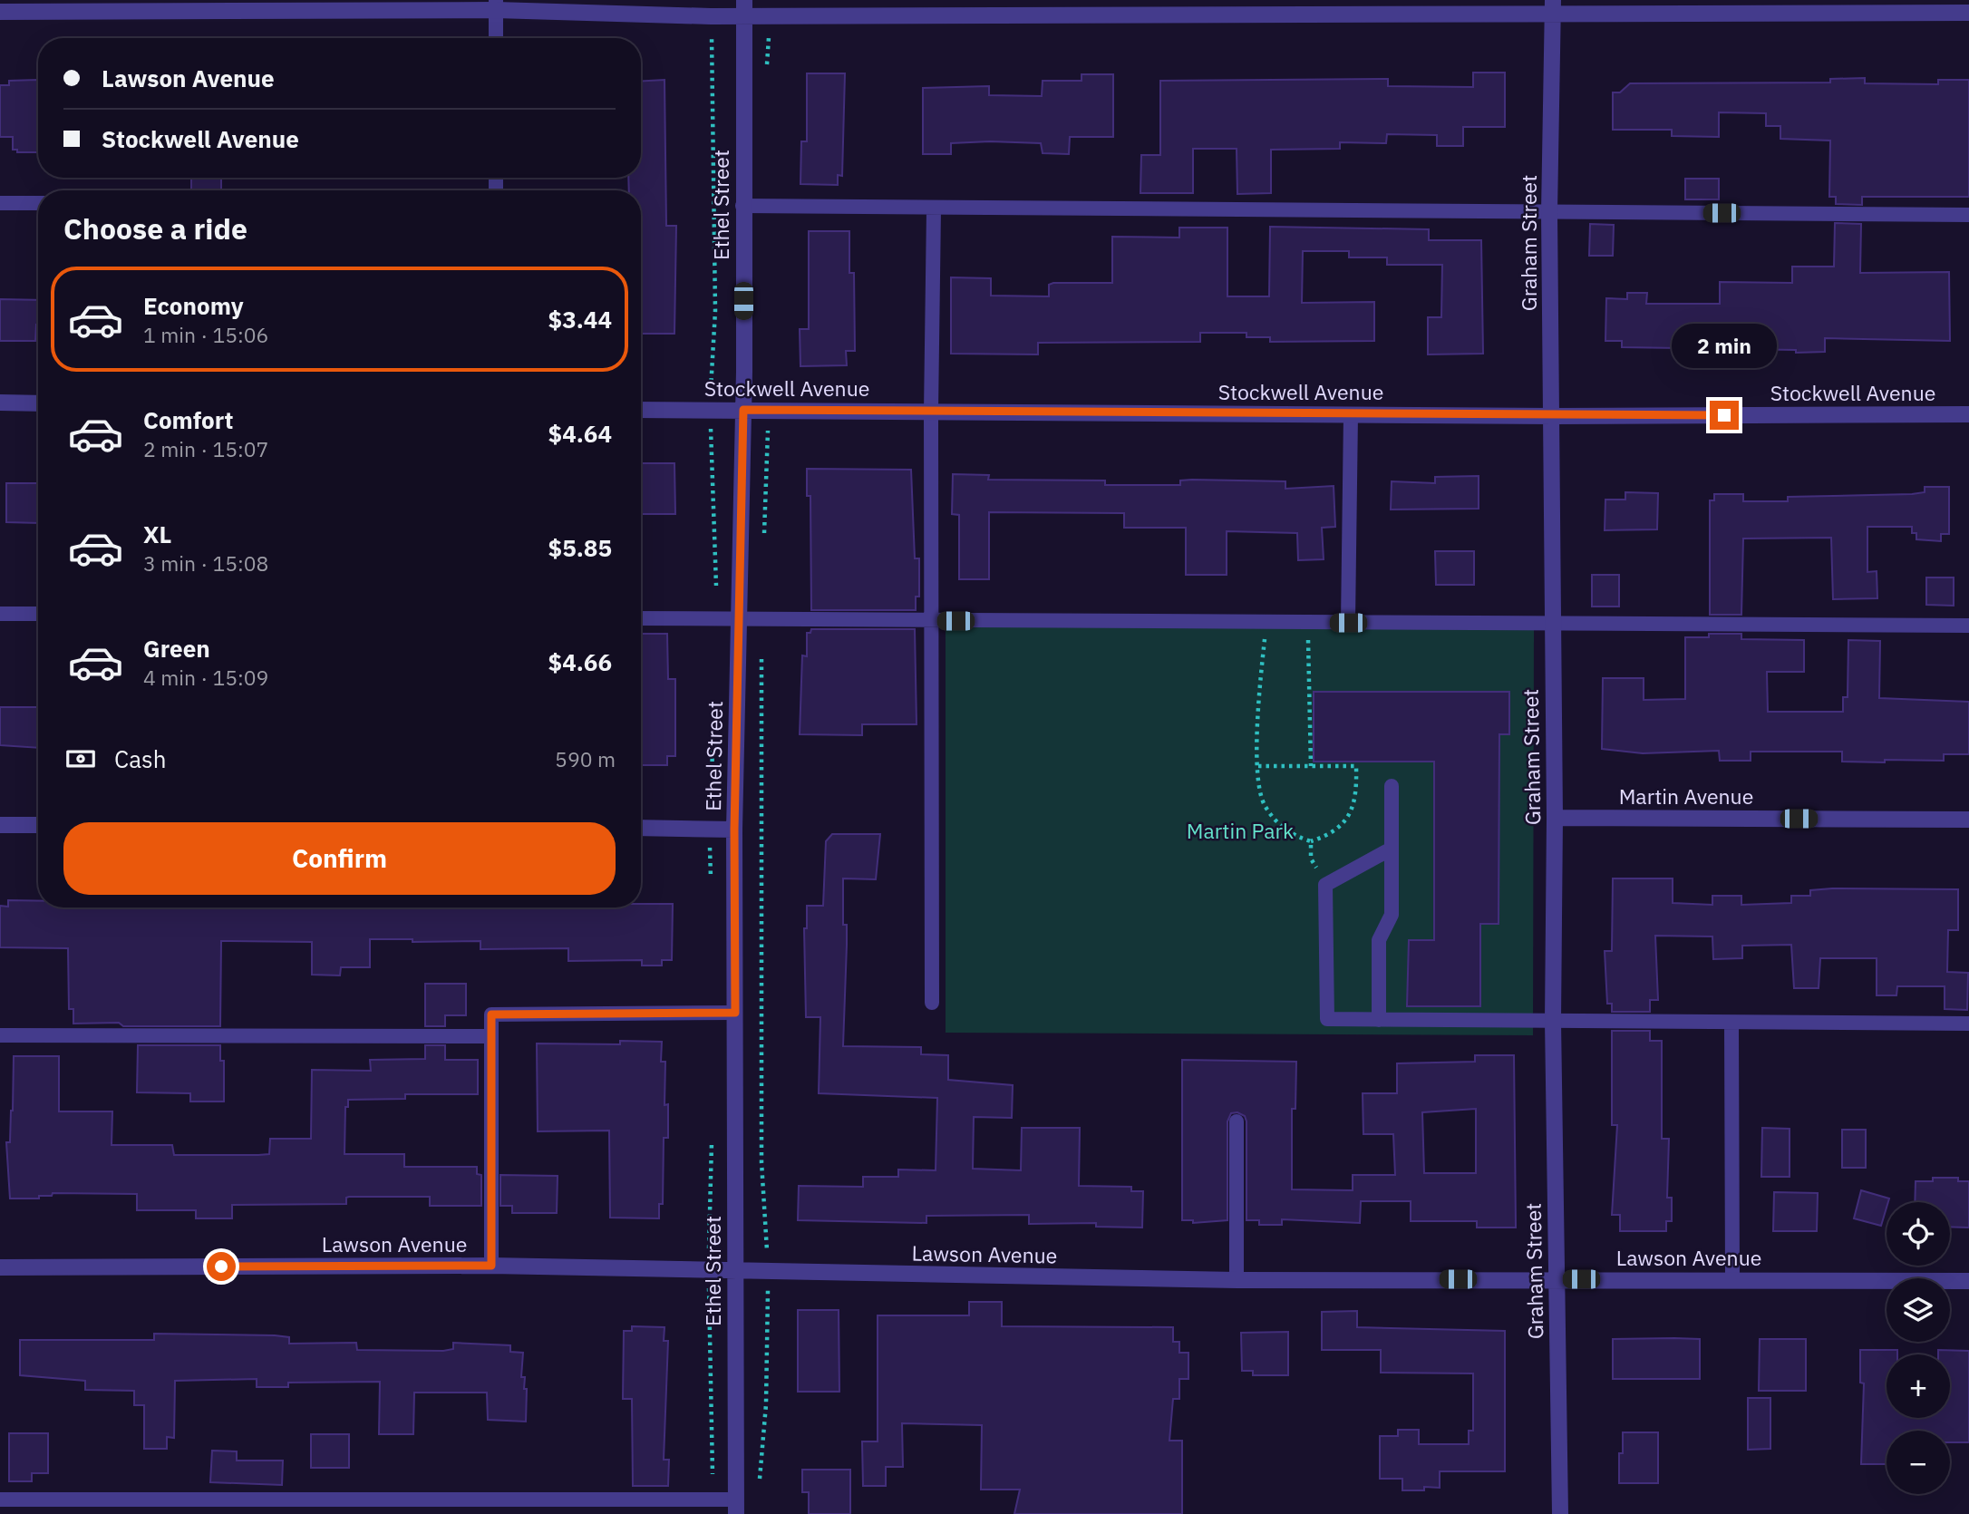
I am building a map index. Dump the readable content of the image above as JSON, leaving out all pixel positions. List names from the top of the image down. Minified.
{"streets":{"street":["Ethel Street","Graham Street","Stockwell Avenue","Martin Avenue","Lawson Avenue"]},"crossings":[["Ethel Street","Stockwell Avenue"],["Ethel Street","Lawson Avenue"],["Graham Street","Stockwell Avenue"],["Graham Street","Martin Avenue"],["Graham Street","Lawson Avenue"]],"parks":["Martin Park"],"page":{"banner":["Lawson Avenue","Stockwell Avenue"],"heading":"Choose a ride","list":[{"name":"Economy","note":"1 min · 15:06","value":"$3.44"},{"name":"Comfort","note":"2 min · 15:07","value":"$4.64"},{"name":"XL","note":"3 min · 15:08","value":"$5.85"},{"name":"Green","note":"4 min · 15:09","value":"$4.66"}],"bubble":"2 min","pay":["Cash","590 m"],"buttons":"Confirm","map_buttons":["+","−"]}}
